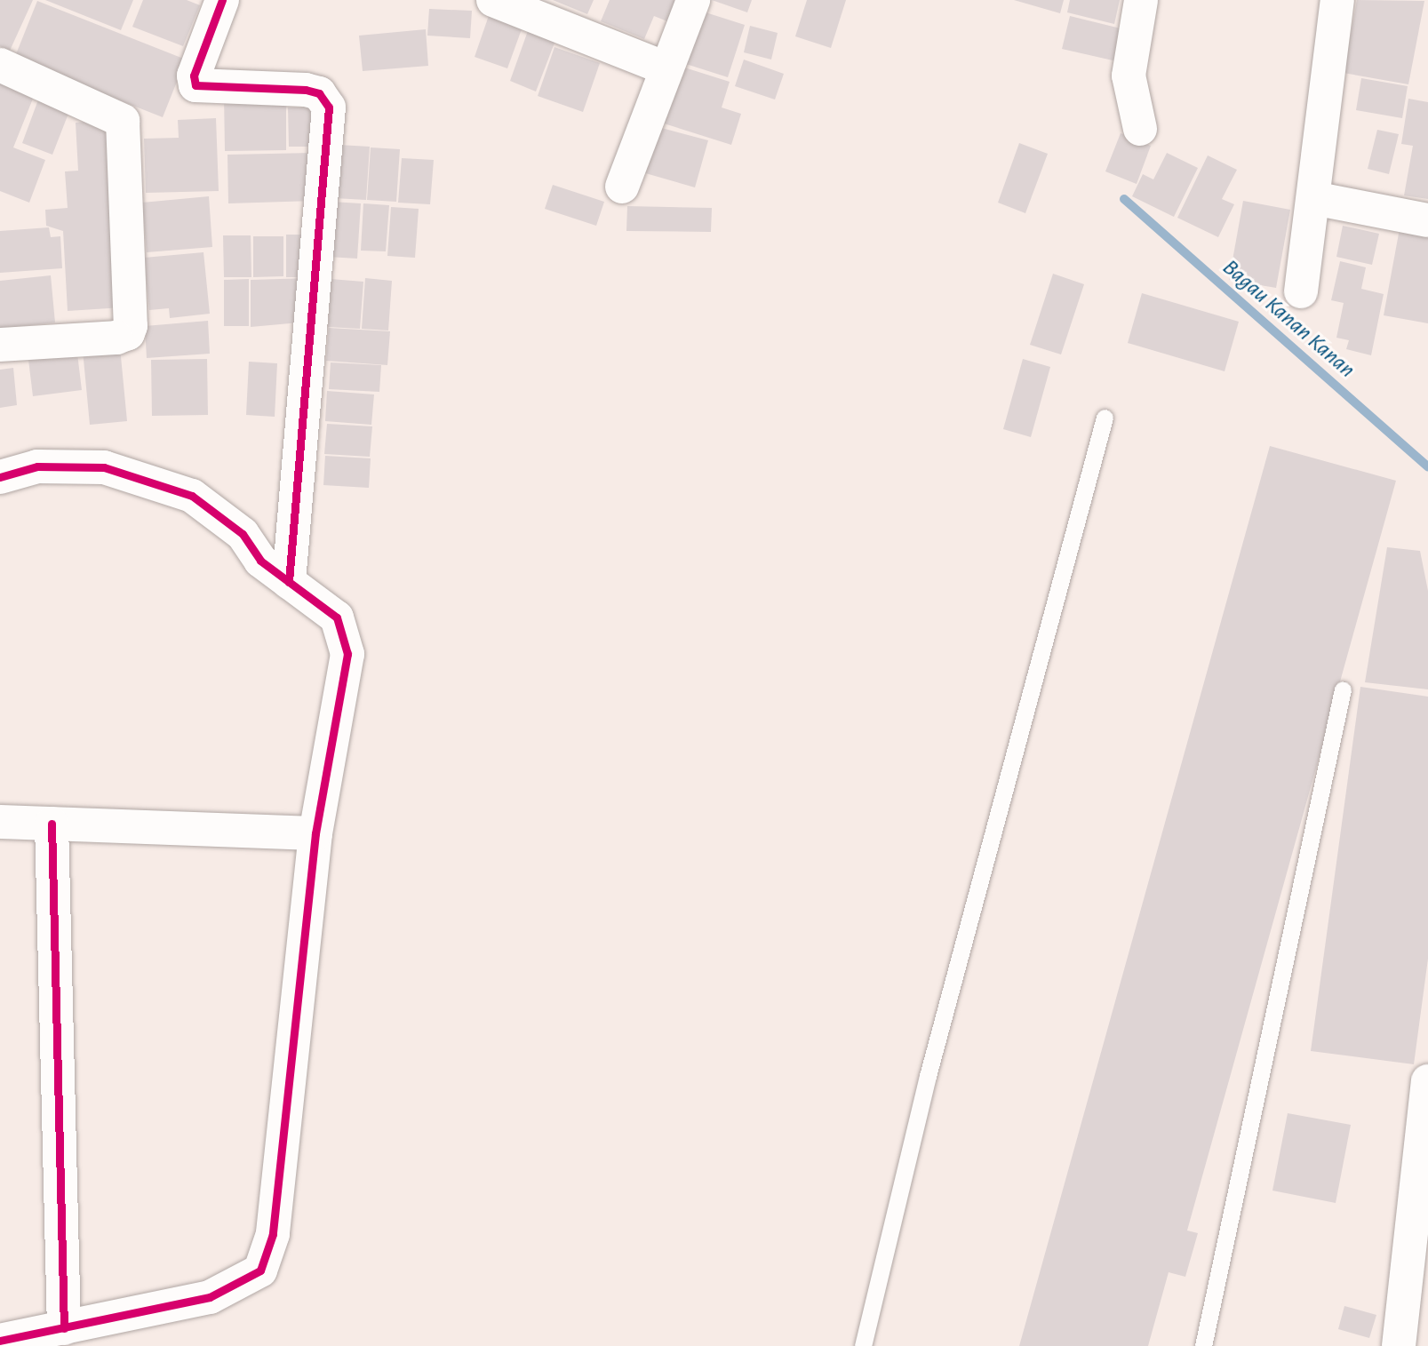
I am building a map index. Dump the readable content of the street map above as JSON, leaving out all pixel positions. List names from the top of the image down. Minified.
{"water":["Bagau Kanan Kanan"]}
